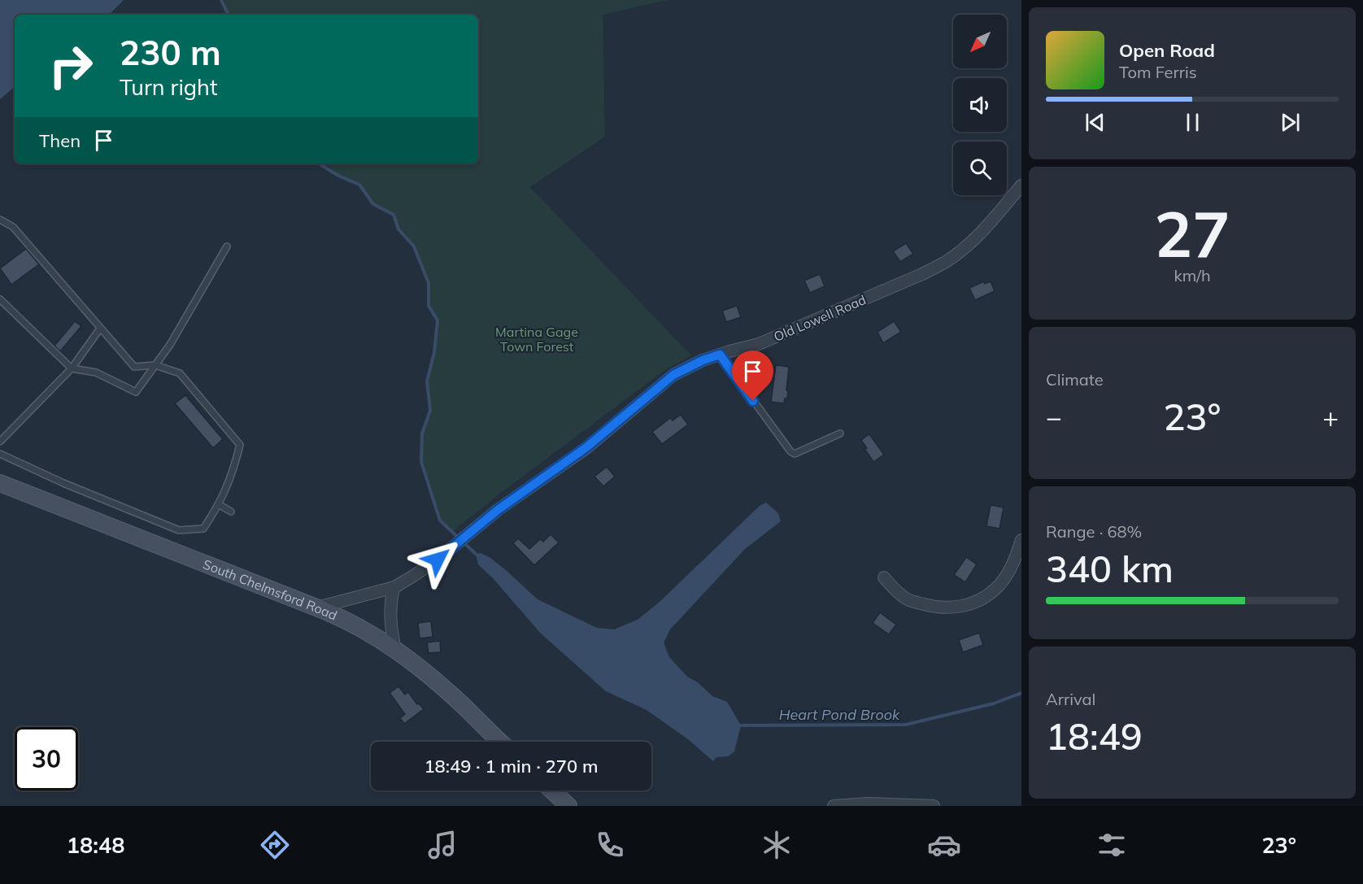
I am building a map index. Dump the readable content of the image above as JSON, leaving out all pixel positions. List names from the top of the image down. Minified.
{"streets":{"main road":["South Chelmsford Road"],"street":["Old Lowell Road"]},"crossings":[["Old Lowell Road","South Chelmsford Road"]],"water":["Heart Pond Brook"],"parks":["Martina Gage Town Forest"],"north":"bottom left","page":{"turn":["230 m","Turn right"],"song":["Open Road","Tom Ferris"],"then":"Then","tile":[["27","km/h"],"Climate",["Range · 68%","340 km"],["Arrival","18:49"]],"heat":["−","23°","+"],"limit":"30","trip":"18:49 · 1 min · 270 m","tabs":["18:48","23°"]}}
